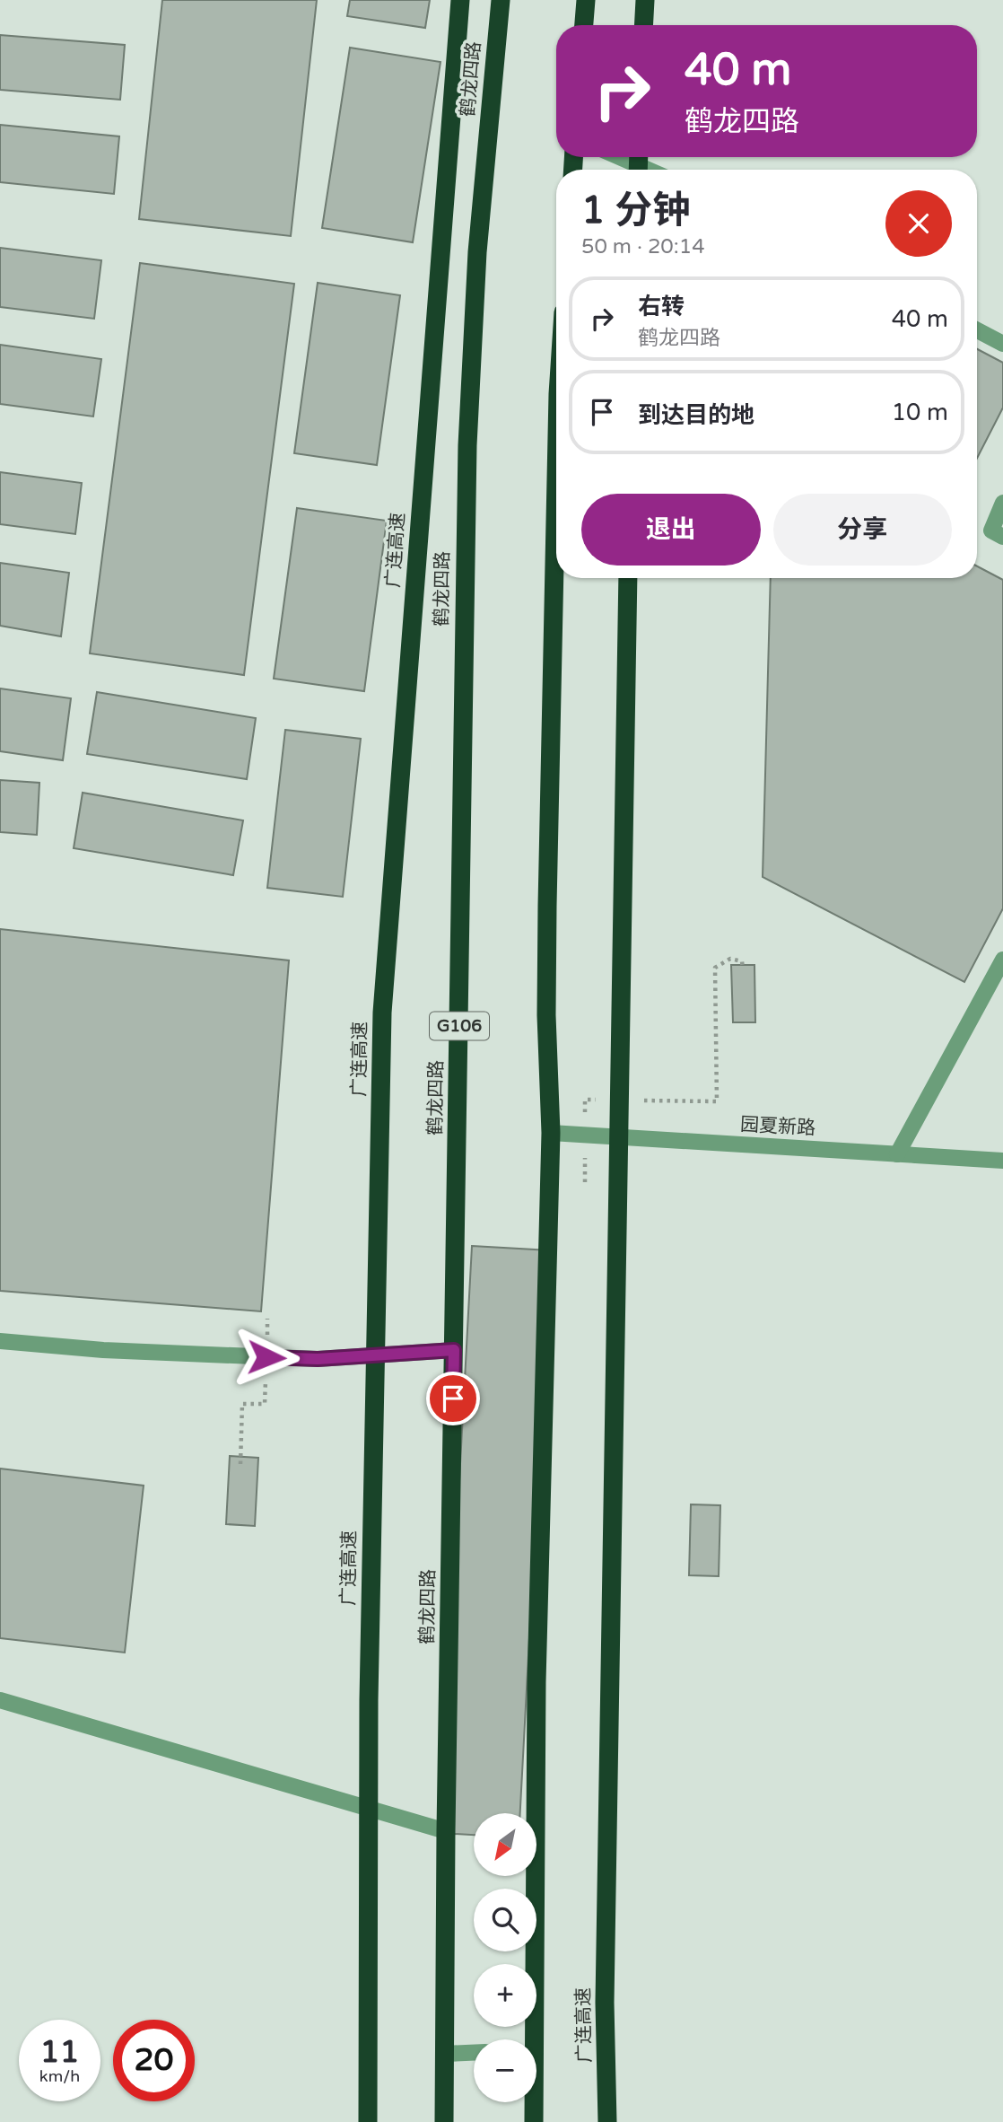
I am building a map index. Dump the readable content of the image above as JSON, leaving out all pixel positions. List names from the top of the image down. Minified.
{"streets":{"highway":["鹤龙四路","广连高速","G106"],"street":["园夏新路"]},"north":"bottom left","page":{"turn":["40 m","鹤龙四路"],"heading":["1 分钟","50 m · 20:14"],"list":[{"name":"右转","note":"鹤龙四路","value":"40 m"},{"name":"到达目的地","value":"10 m"}],"buttons":["退出","分享"],"map_buttons":["+","−"],"speed":"11 km/h","limit":"20"}}
